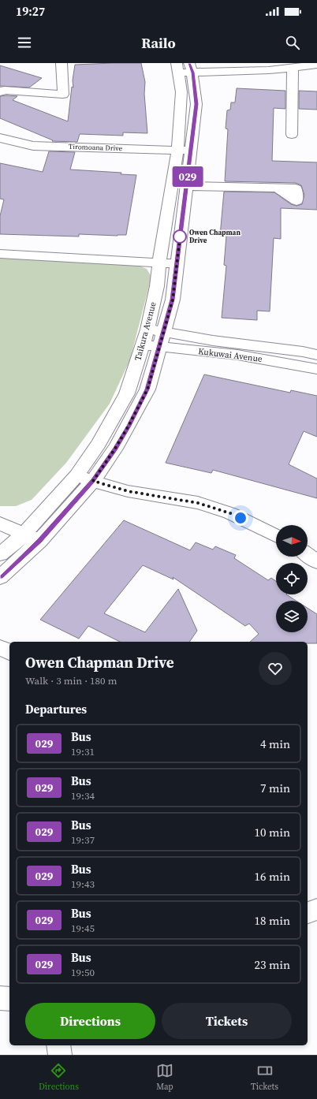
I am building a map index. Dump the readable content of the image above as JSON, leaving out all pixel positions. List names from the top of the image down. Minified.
{"streets":{"street":["Tiromoana Drive","Taikura Avenue","Kukuwai Avenue"]},"crossings":[["Tiromoana Drive","Taikura Avenue"],["Taikura Avenue","Kukuwai Avenue"]],"places":["Owen Chapman Drive"],"lines":["bus line 029"],"north":"right","page":{"status":"19:27","header":"Railo","on_map":"029","heading":[["Owen Chapman Drive","Walk · 3 min · 180 m"],"Departures"],"list":[{"mark":"029","name":"Bus","note":"19:31","value":"4 min"},{"mark":"029","name":"Bus","note":"19:34","value":"7 min"},{"mark":"029","name":"Bus","note":"19:37","value":"10 min"},{"mark":"029","name":"Bus","note":"19:43","value":"16 min"},{"mark":"029","name":"Bus","note":"19:45","value":"18 min"},{"mark":"029","name":"Bus","note":"19:50","value":"23 min"}],"buttons":["Directions","Tickets"],"tabs":["Directions","Map","Tickets"]}}
